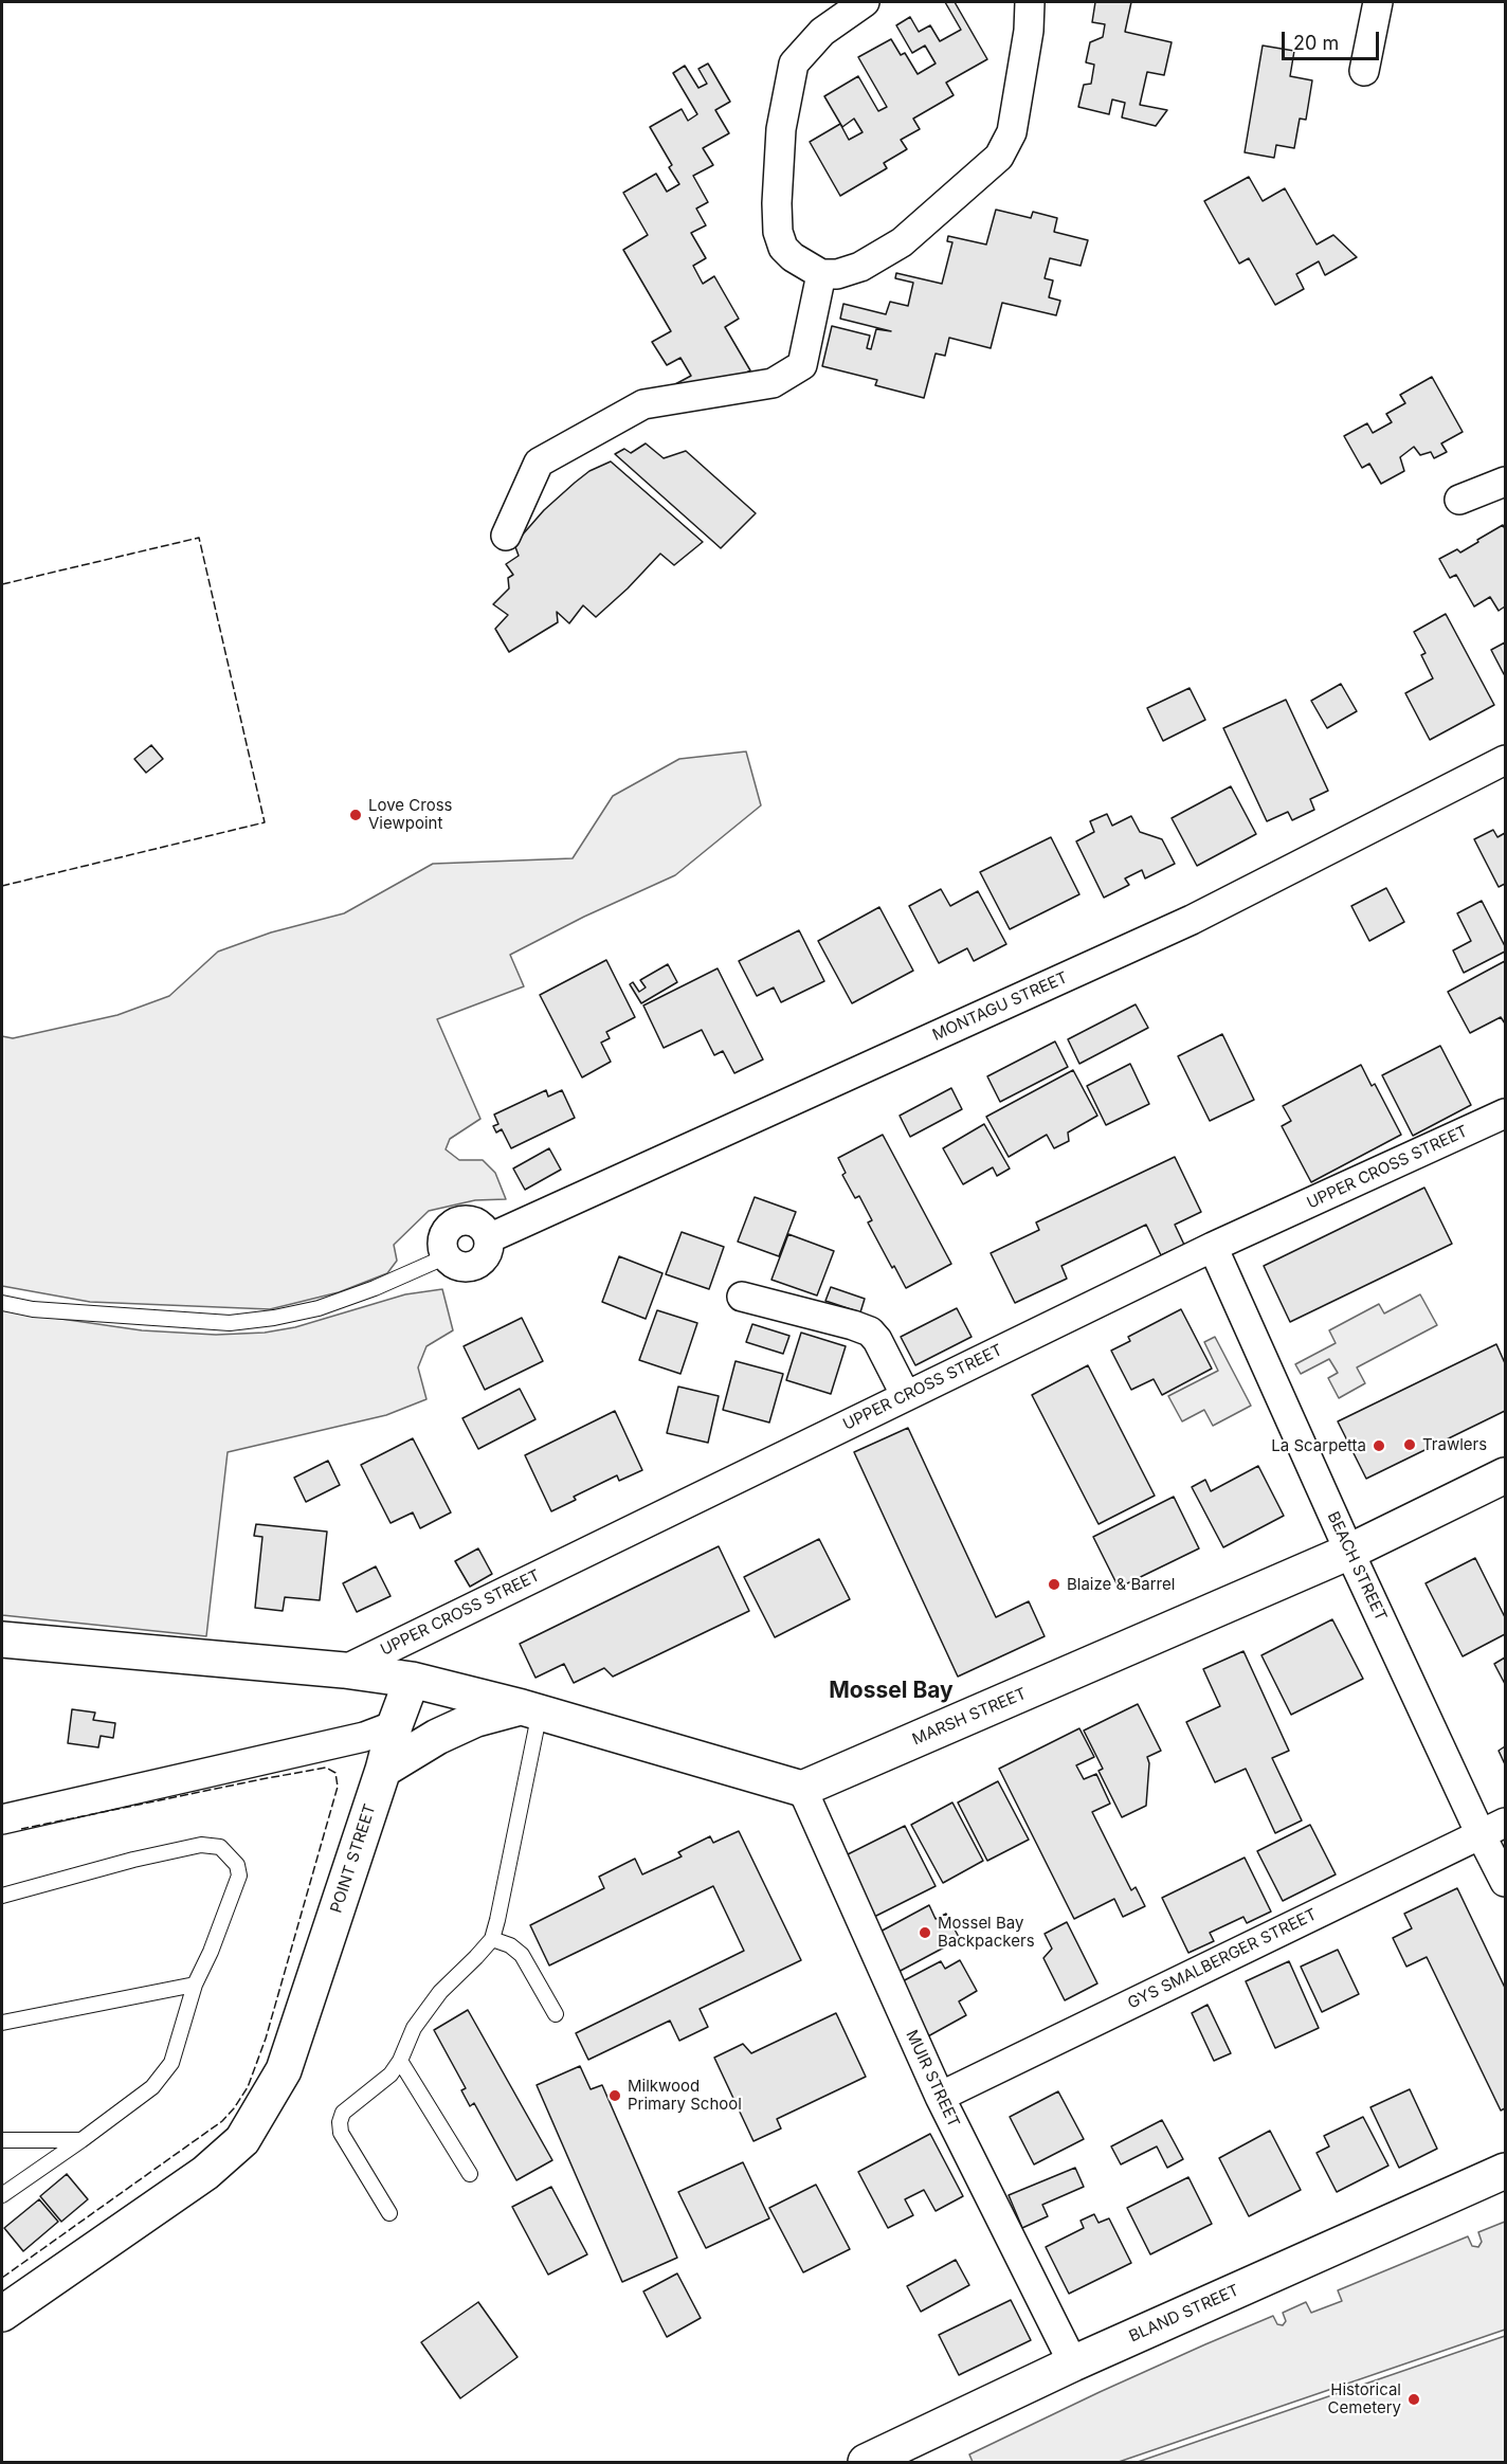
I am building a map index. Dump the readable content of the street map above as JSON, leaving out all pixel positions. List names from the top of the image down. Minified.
{"streets":{"street":["MONTAGU STREET","UPPER CROSS STREET","BEACH STREET","MARSH STREET","POINT STREET","GYS SMALBERGER STREET","MUIR STREET","BLAND STREET"]},"crossings":[["UPPER CROSS STREET","BEACH STREET"],["BEACH STREET","MARSH STREET"],["BEACH STREET","GYS SMALBERGER STREET"],["MARSH STREET","MUIR STREET"],["GYS SMALBERGER STREET","MUIR STREET"],["MUIR STREET","BLAND STREET"]],"districts":["Mossel Bay"],"places":["Love Cross Viewpoint","Trawlers","La Scarpetta","Blaize & Barrel","Mossel Bay Backpackers","Milkwood Primary School","Historical Cemetery"],"scale_bar":"20 m"}
